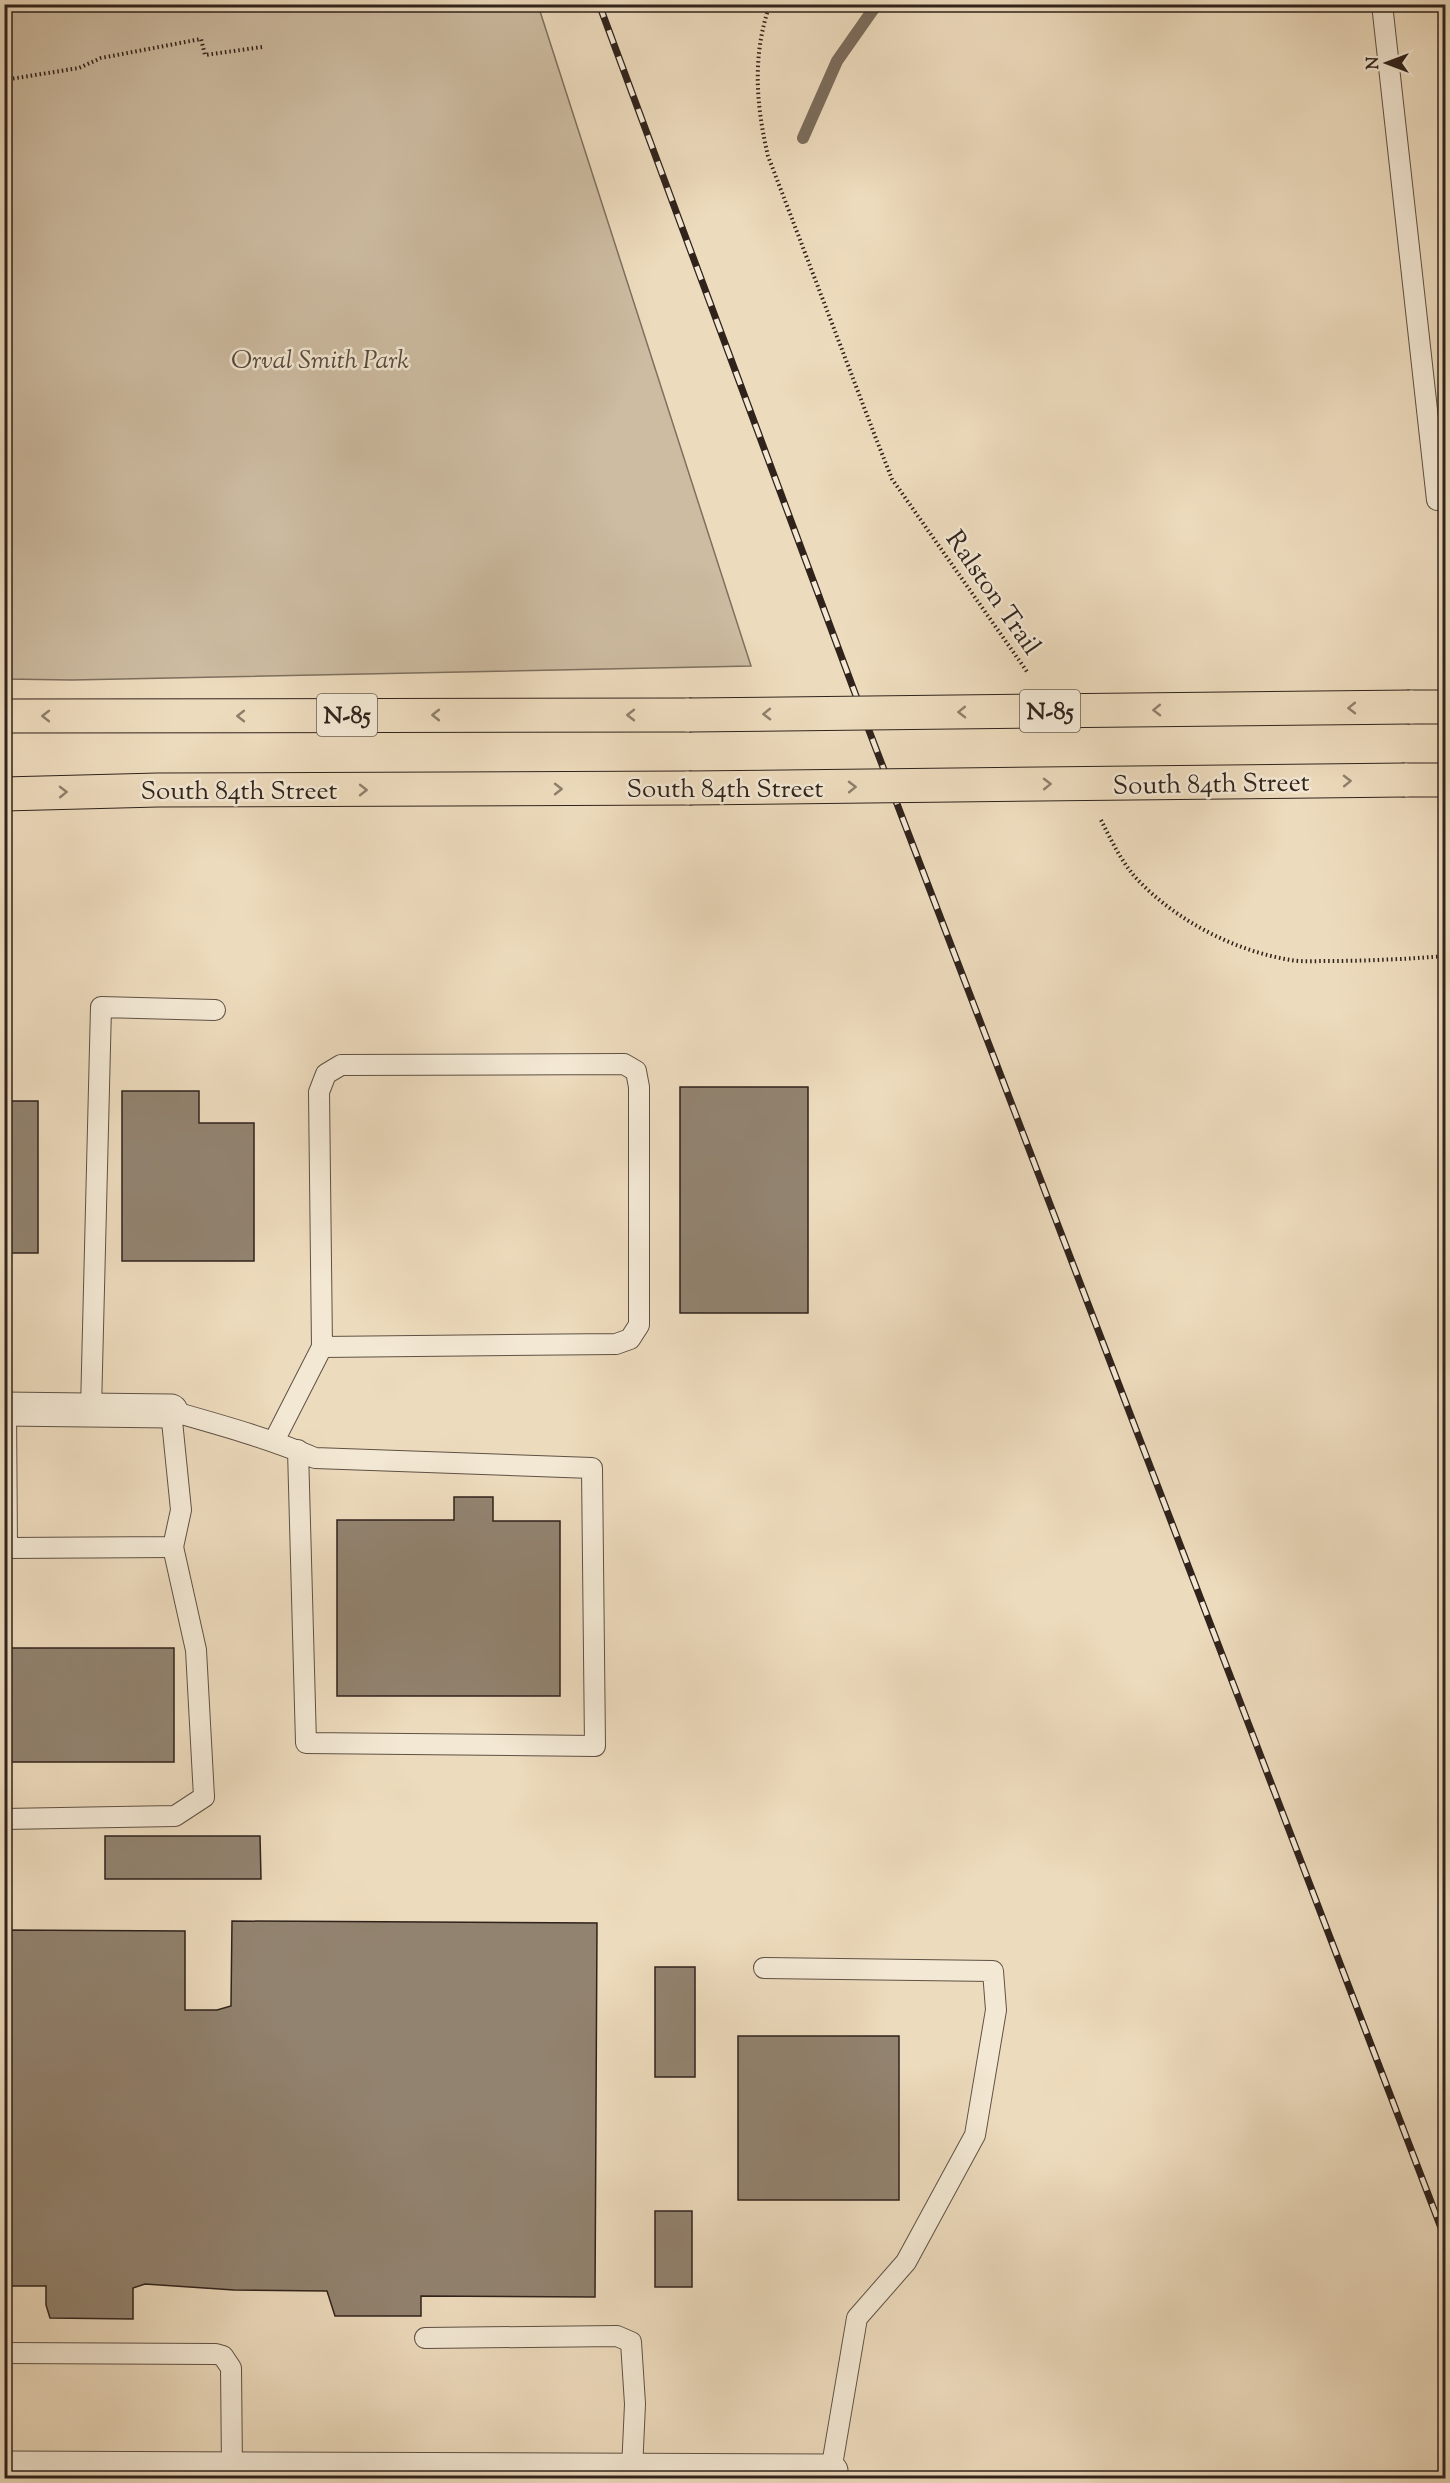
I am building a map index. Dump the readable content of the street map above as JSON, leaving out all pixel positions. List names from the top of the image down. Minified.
{"streets":{"main road":["N-85","South 84th Street"],"path":["Ralston Trail"]},"parks":["Orval Smith Park"],"north":"left"}
